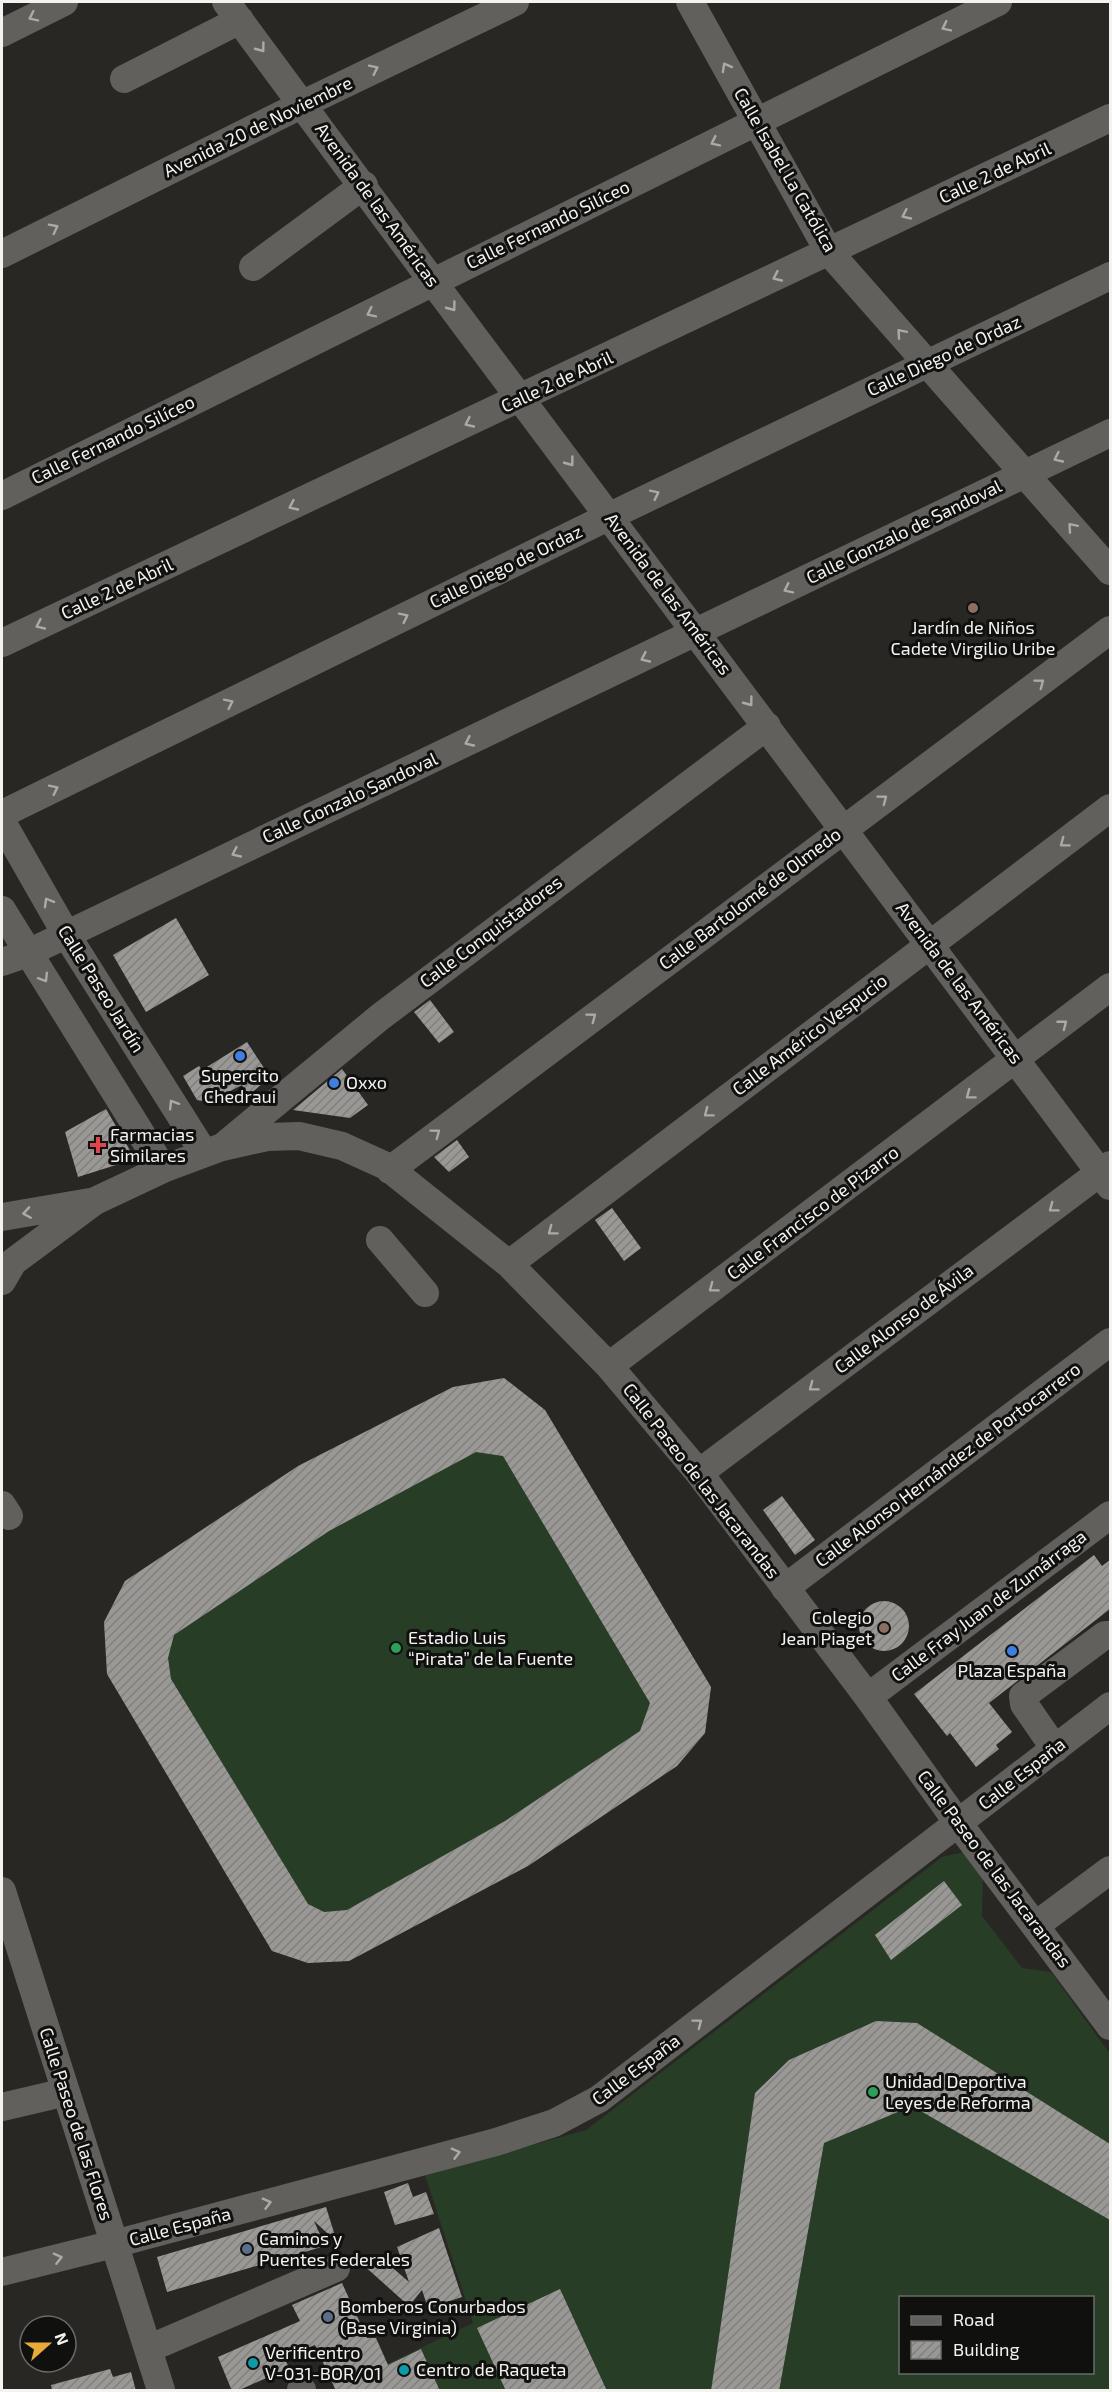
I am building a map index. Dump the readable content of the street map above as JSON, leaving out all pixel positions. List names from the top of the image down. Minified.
{"streets":{"street":["Avenida 20 de Noviembre","Calle Isabel La Católica","Calle 2 de Abril","Avenida de las Américas","Calle Fernando Silíceo","Calle Diego de Ordaz","Calle Gonzalo de Sandoval","Calle Gonzalo Sandoval","Calle Bartolomé de Olmedo","Calle Conquistadores","Calle Paseo Jardín","Calle Américo Vespucio","Calle Francisco de Pizarro","Calle Alonso de Ávila","Calle Alonso Hernández de Portocarrero","Calle Paseo de las Jacarandas","Calle Fray Juan de Zumárraga","Calle España","Calle Paseo de las Flores"]},"crossings":[["Avenida 20 de Noviembre","Avenida de las Américas"],["Calle Isabel La Católica","Calle 2 de Abril"],["Calle Isabel La Católica","Calle Fernando Silíceo"],["Calle Isabel La Católica","Calle Diego de Ordaz"],["Calle Isabel La Católica","Calle Gonzalo de Sandoval"],["Calle 2 de Abril","Avenida de las Américas"],["Avenida de las Américas","Calle Fernando Silíceo"],["Avenida de las Américas","Calle Diego de Ordaz"],["Avenida de las Américas","Calle Gonzalo de Sandoval"],["Avenida de las Américas","Calle Gonzalo Sandoval"],["Avenida de las Américas","Calle Bartolomé de Olmedo"],["Avenida de las Américas","Calle Conquistadores"],["Avenida de las Américas","Calle Américo Vespucio"],["Avenida de las Américas","Calle Francisco de Pizarro"],["Avenida de las Américas","Calle Alonso de Ávila"],["Calle Gonzalo de Sandoval","Calle Gonzalo Sandoval"],["Calle Gonzalo Sandoval","Calle Paseo Jardín"],["Calle Bartolomé de Olmedo","Calle Paseo de las Jacarandas"],["Calle Conquistadores","Calle Paseo Jardín"],["Calle Conquistadores","Calle Paseo de las Jacarandas"],["Calle Paseo Jardín","Calle Paseo de las Jacarandas"],["Calle Américo Vespucio","Calle Paseo de las Jacarandas"],["Calle Francisco de Pizarro","Calle Paseo de las Jacarandas"],["Calle Alonso de Ávila","Calle Paseo de las Jacarandas"],["Calle Alonso Hernández de Portocarrero","Calle Paseo de las Jacarandas"],["Calle Paseo de las Jacarandas","Calle Fray Juan de Zumárraga"],["Calle Paseo de las Jacarandas","Calle España"],["Calle España","Calle Paseo de las Flores"]],"one_way":["Calle Isabel La Católica","Calle 2 de Abril","Avenida de las Américas","Calle Fernando Silíceo","Calle Diego de Ordaz","Calle Gonzalo de Sandoval","Calle Gonzalo Sandoval","Calle Bartolomé de Olmedo","Calle Américo Vespucio","Calle Alonso de Ávila","Calle España"],"places":{"other":["Jardín de Niños Cadete Virgilio Uribe","Supercito Chedraui","Oxxo","Colegio Jean Piaget","Estadio Luis “Pirata” de la Fuente","Plaza España","Unidad Deportiva Leyes de Reforma","Caminos y Puentes Federales","Bomberos Conurbados (Base Virginia)","Verificentro V-031-BOR/01","Centro de Raqueta"],"health":["Farmacias Similares"]},"legend":["Road","Building"],"north":"right"}
